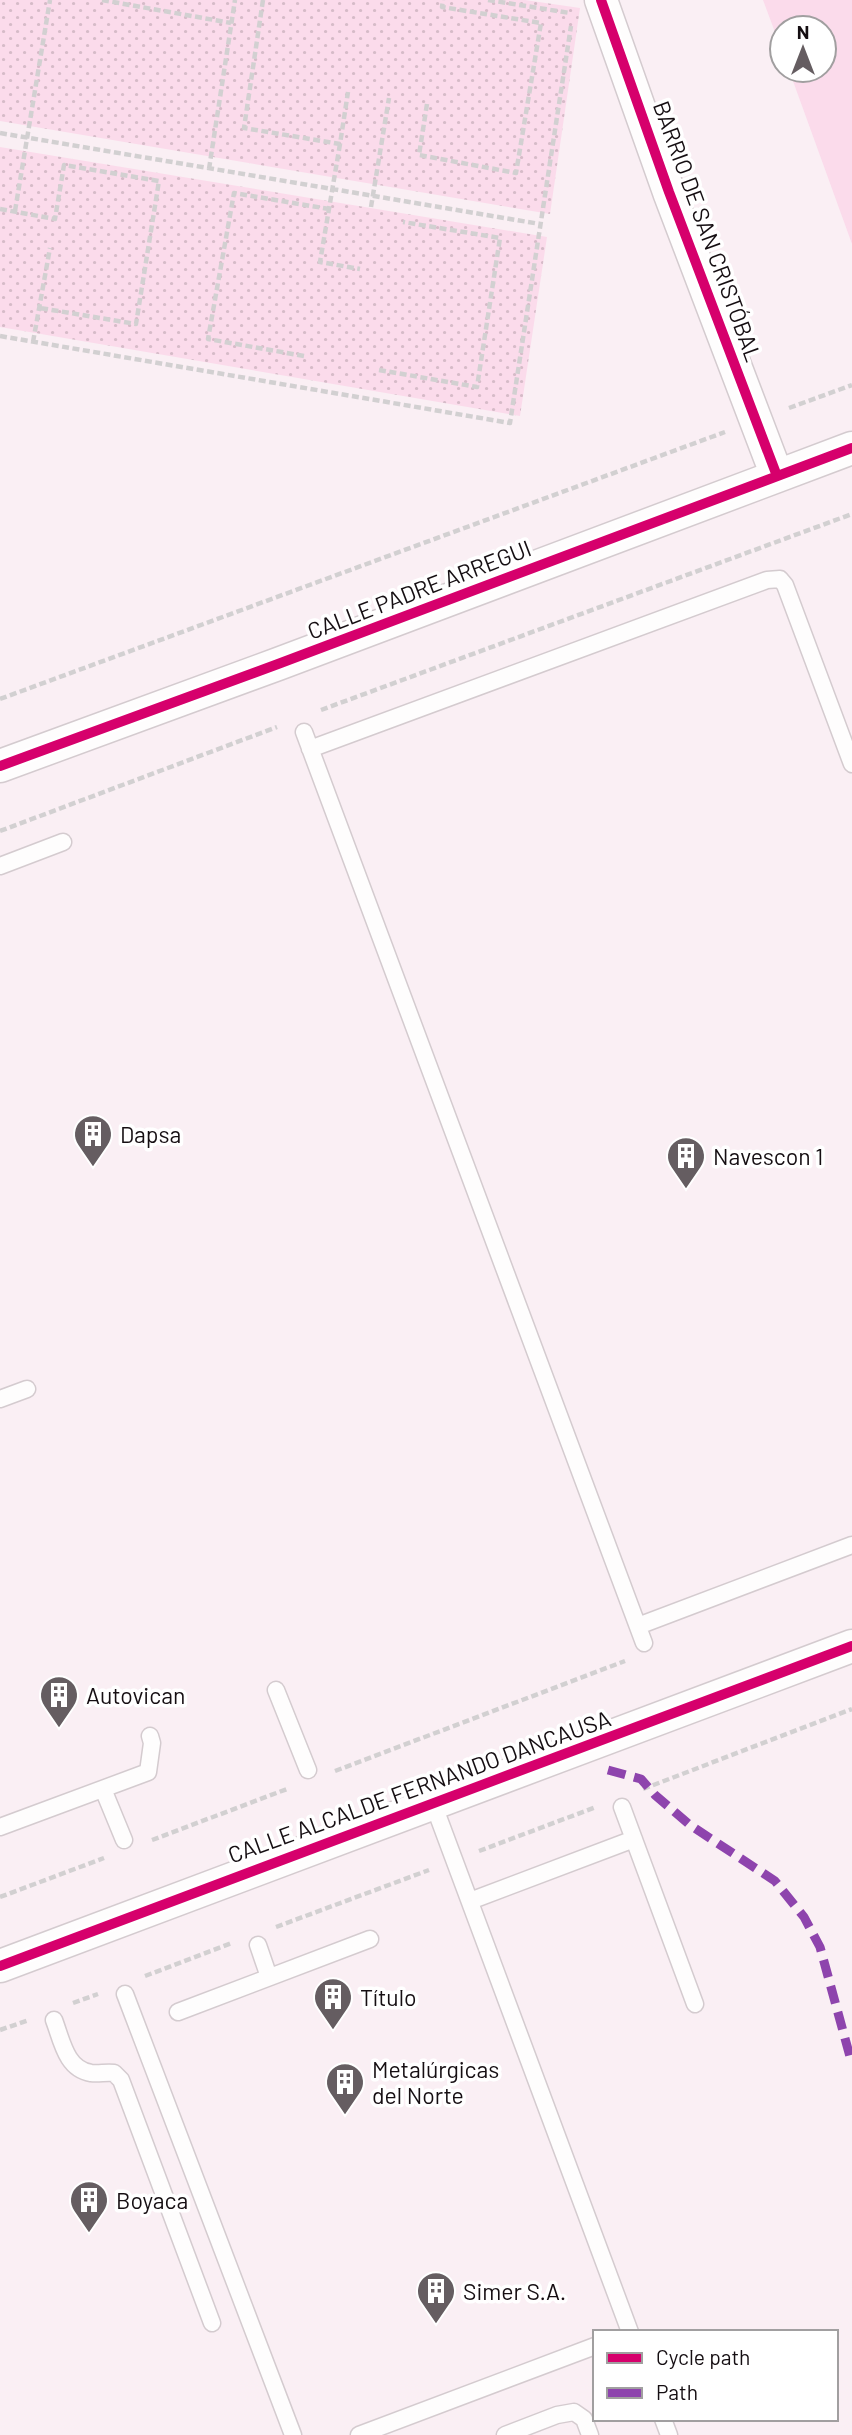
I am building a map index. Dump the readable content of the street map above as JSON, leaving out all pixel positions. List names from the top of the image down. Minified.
{"streets":{"street":["BARRIO DE SAN CRISTÓBAL","CALLE PADRE ARREGUI","CALLE ALCALDE FERNANDO DANCAUSA"]},"crossings":[["BARRIO DE SAN CRISTÓBAL","CALLE PADRE ARREGUI"]],"places":{"building":["Dapsa","Navescon 1","Autovican","Título","Metalúrgicas del Norte","Boyaca","Simer S.A."]},"legend":["Cycle path","Path"],"north":"top"}
